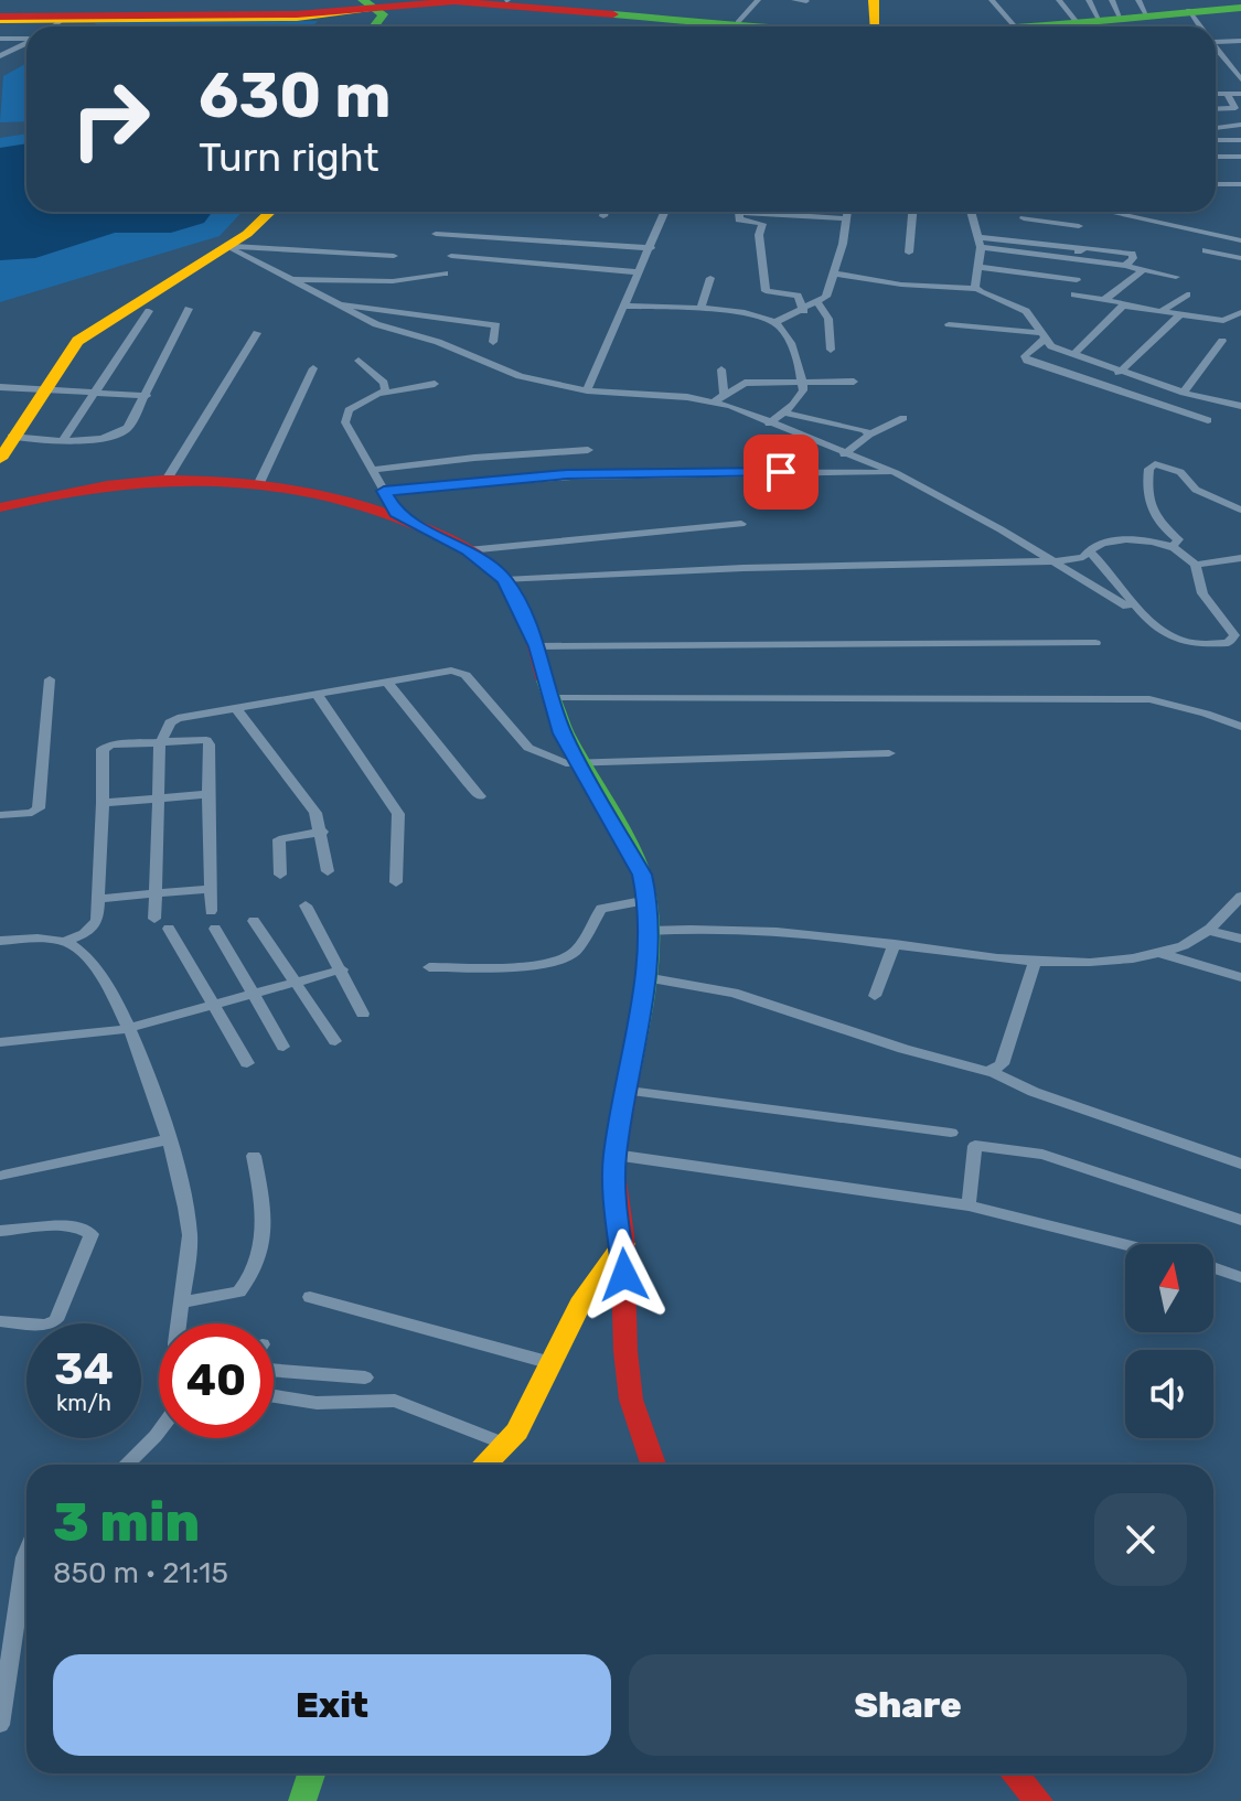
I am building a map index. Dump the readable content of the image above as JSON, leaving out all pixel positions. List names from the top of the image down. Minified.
{"north":"top","page":{"turn":["630 m","Turn right"],"speed":"34 km/h","limit":"40","heading":["3 min","850 m · 21:15"],"buttons":["Exit","Share"]}}
